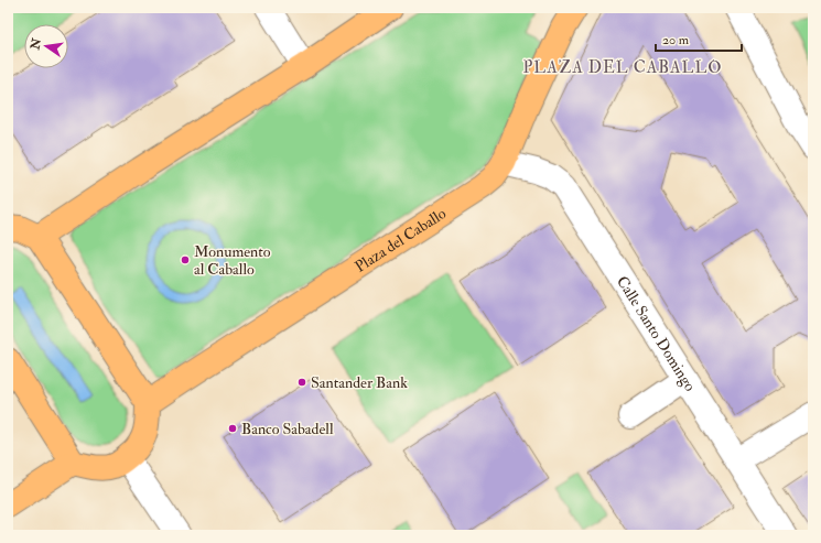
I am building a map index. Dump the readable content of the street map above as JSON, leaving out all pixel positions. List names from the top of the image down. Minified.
{"streets":{"main road":["Plaza del Caballo"],"street":["Calle Santo Domingo"]},"crossings":[["Plaza del Caballo","Calle Santo Domingo"]],"districts":["PLAZA DEL CABALLO"],"places":["Monumento al Caballo","Santander Bank","Banco Sabadell"],"scale_bar":"20 m","north":"left"}
